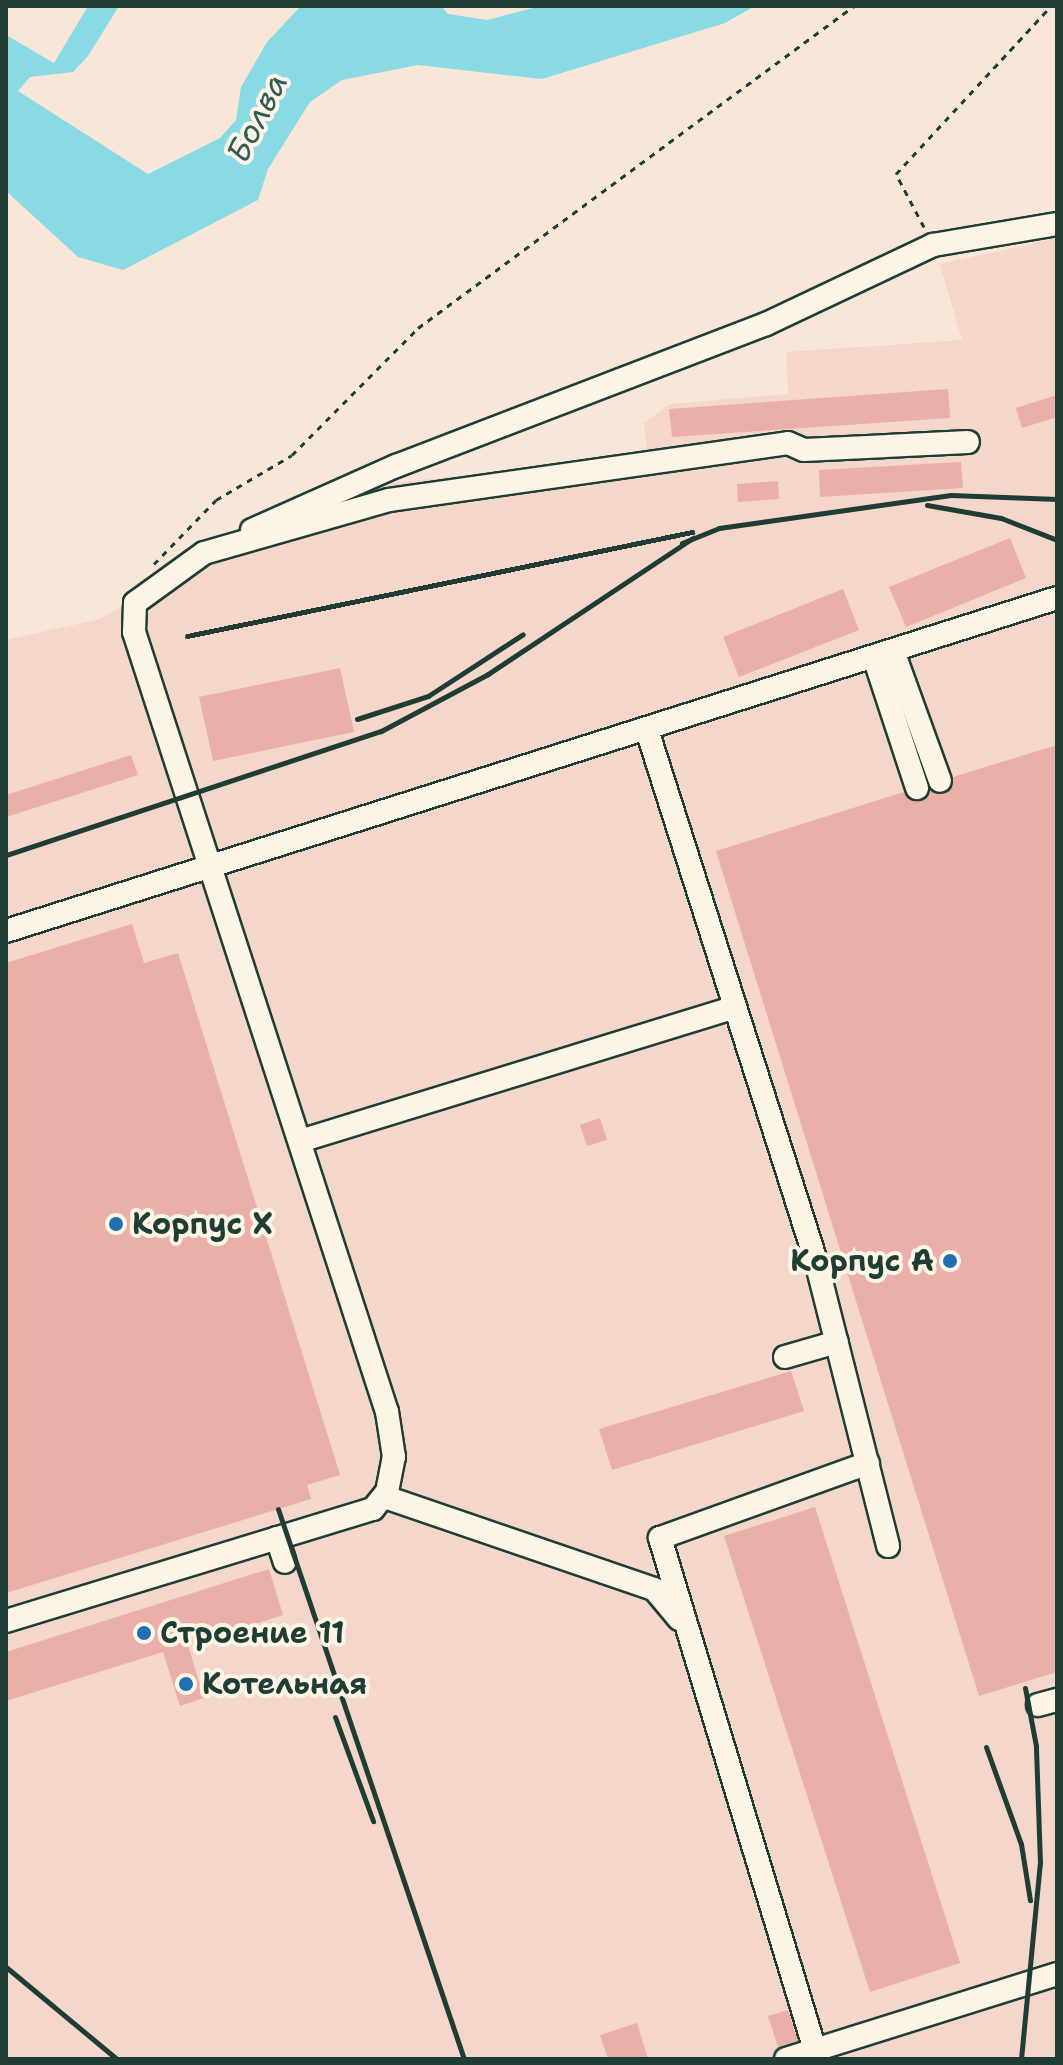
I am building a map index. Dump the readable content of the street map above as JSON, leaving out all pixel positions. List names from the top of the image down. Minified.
{"water":["Болва"],"places":["Корпус Х","Корпус А","Строение 11","Котельная"]}
